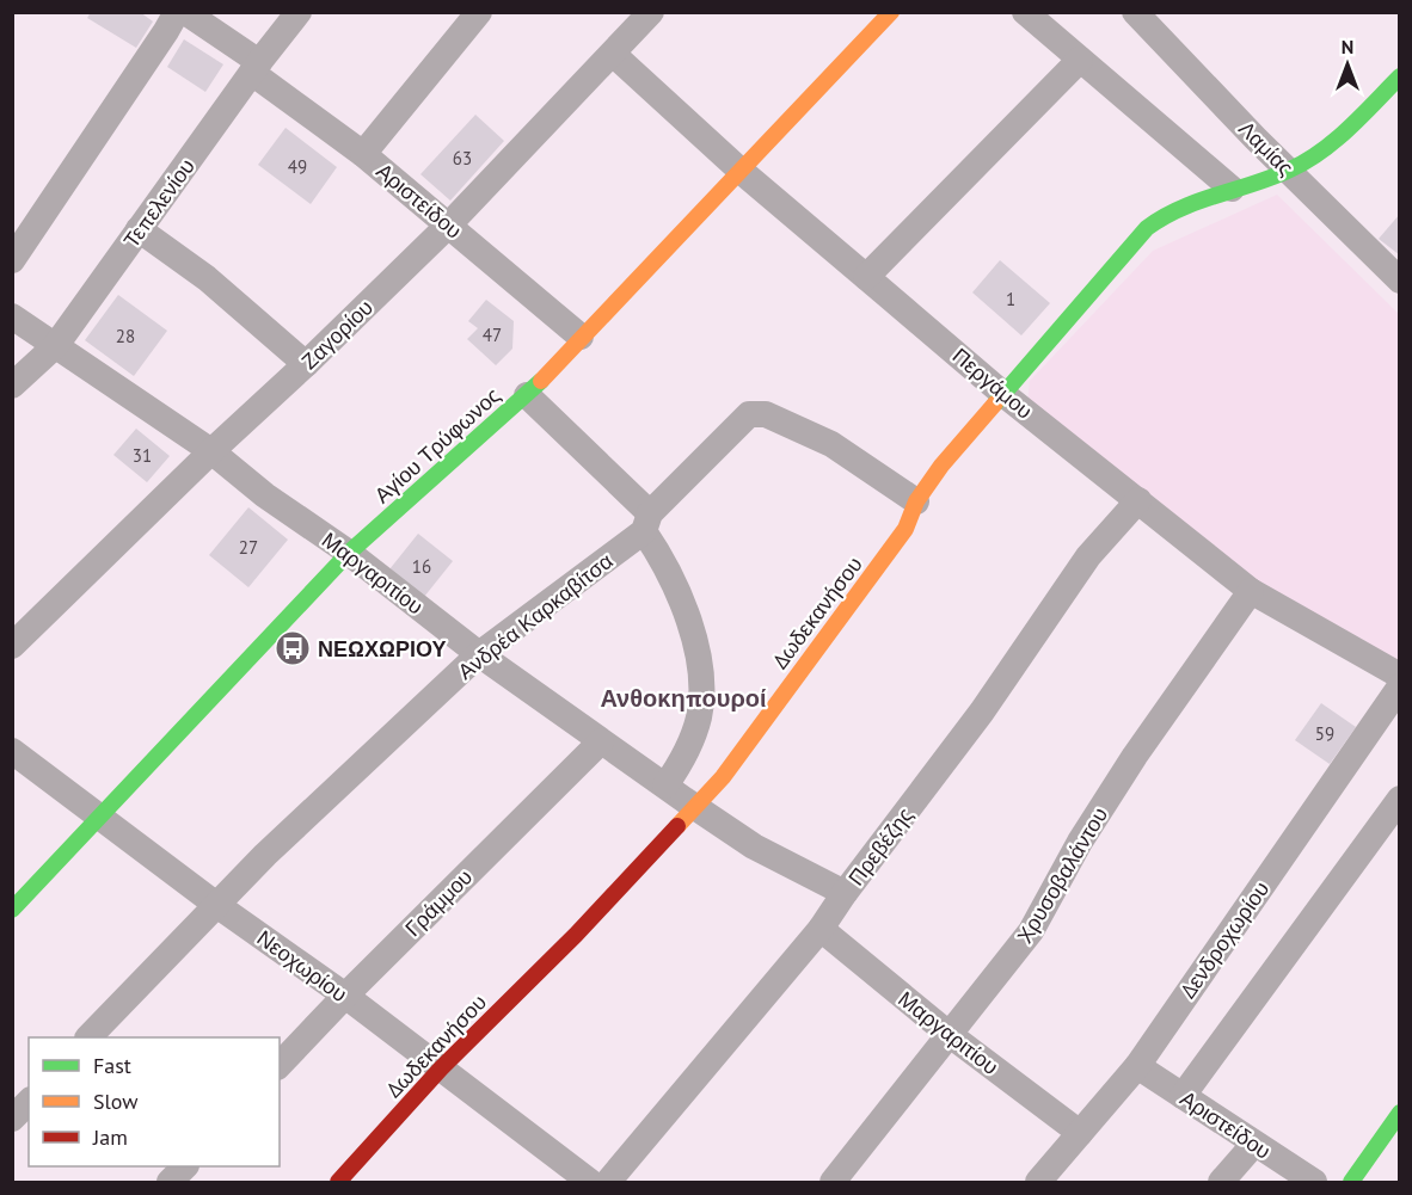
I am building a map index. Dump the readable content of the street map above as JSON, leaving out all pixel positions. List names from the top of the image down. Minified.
{"streets":{"street":["Λαμίας","Αριστείδου","Τεπελενίου","Ζαγορίου","Περγάμου","Αγίου Τρύφωνος","Μαργαριτίου","Δωδεκανήσου","Ανδρέα Καρκαβίτσα","Πρεβέζης","Χρυσοβαλάντου","Γράμμου","Δενδροχωρίου","Νεοχωρίου"]},"crossings":[["Λαμίας","Δωδεκανήσου"],["Αριστείδου","Τεπελενίου"],["Αριστείδου","Ζαγορίου"],["Αριστείδου","Αγίου Τρύφωνος"],["Αριστείδου","Δενδροχωρίου"],["Τεπελενίου","Μαργαριτίου"],["Ζαγορίου","Περγάμου"],["Ζαγορίου","Μαργαριτίου"],["Περγάμου","Αγίου Τρύφωνος"],["Περγάμου","Δωδεκανήσου"],["Περγάμου","Πρεβέζης"],["Περγάμου","Χρυσοβαλάντου"],["Αγίου Τρύφωνος","Μαργαριτίου"],["Αγίου Τρύφωνος","Νεοχωρίου"],["Μαργαριτίου","Δωδεκανήσου"],["Μαργαριτίου","Ανδρέα Καρκαβίτσα"],["Μαργαριτίου","Πρεβέζης"],["Μαργαριτίου","Χρυσοβαλάντου"],["Μαργαριτίου","Γράμμου"],["Μαργαριτίου","Δενδροχωρίου"],["Δωδεκανήσου","Ανδρέα Καρκαβίτσα"],["Δωδεκανήσου","Νεοχωρίου"],["Ανδρέα Καρκαβίτσα","Νεοχωρίου"],["Γράμμου","Νεοχωρίου"]],"districts":["Ανθοκηπουροί"],"places":{"bus stop":["ΝΕΩΧΩΡΙΟΥ"]},"house_numbers":["63","49","1","47","28","31","27","16","59"],"legend":["Fast","Slow","Jam"],"north":"top"}
